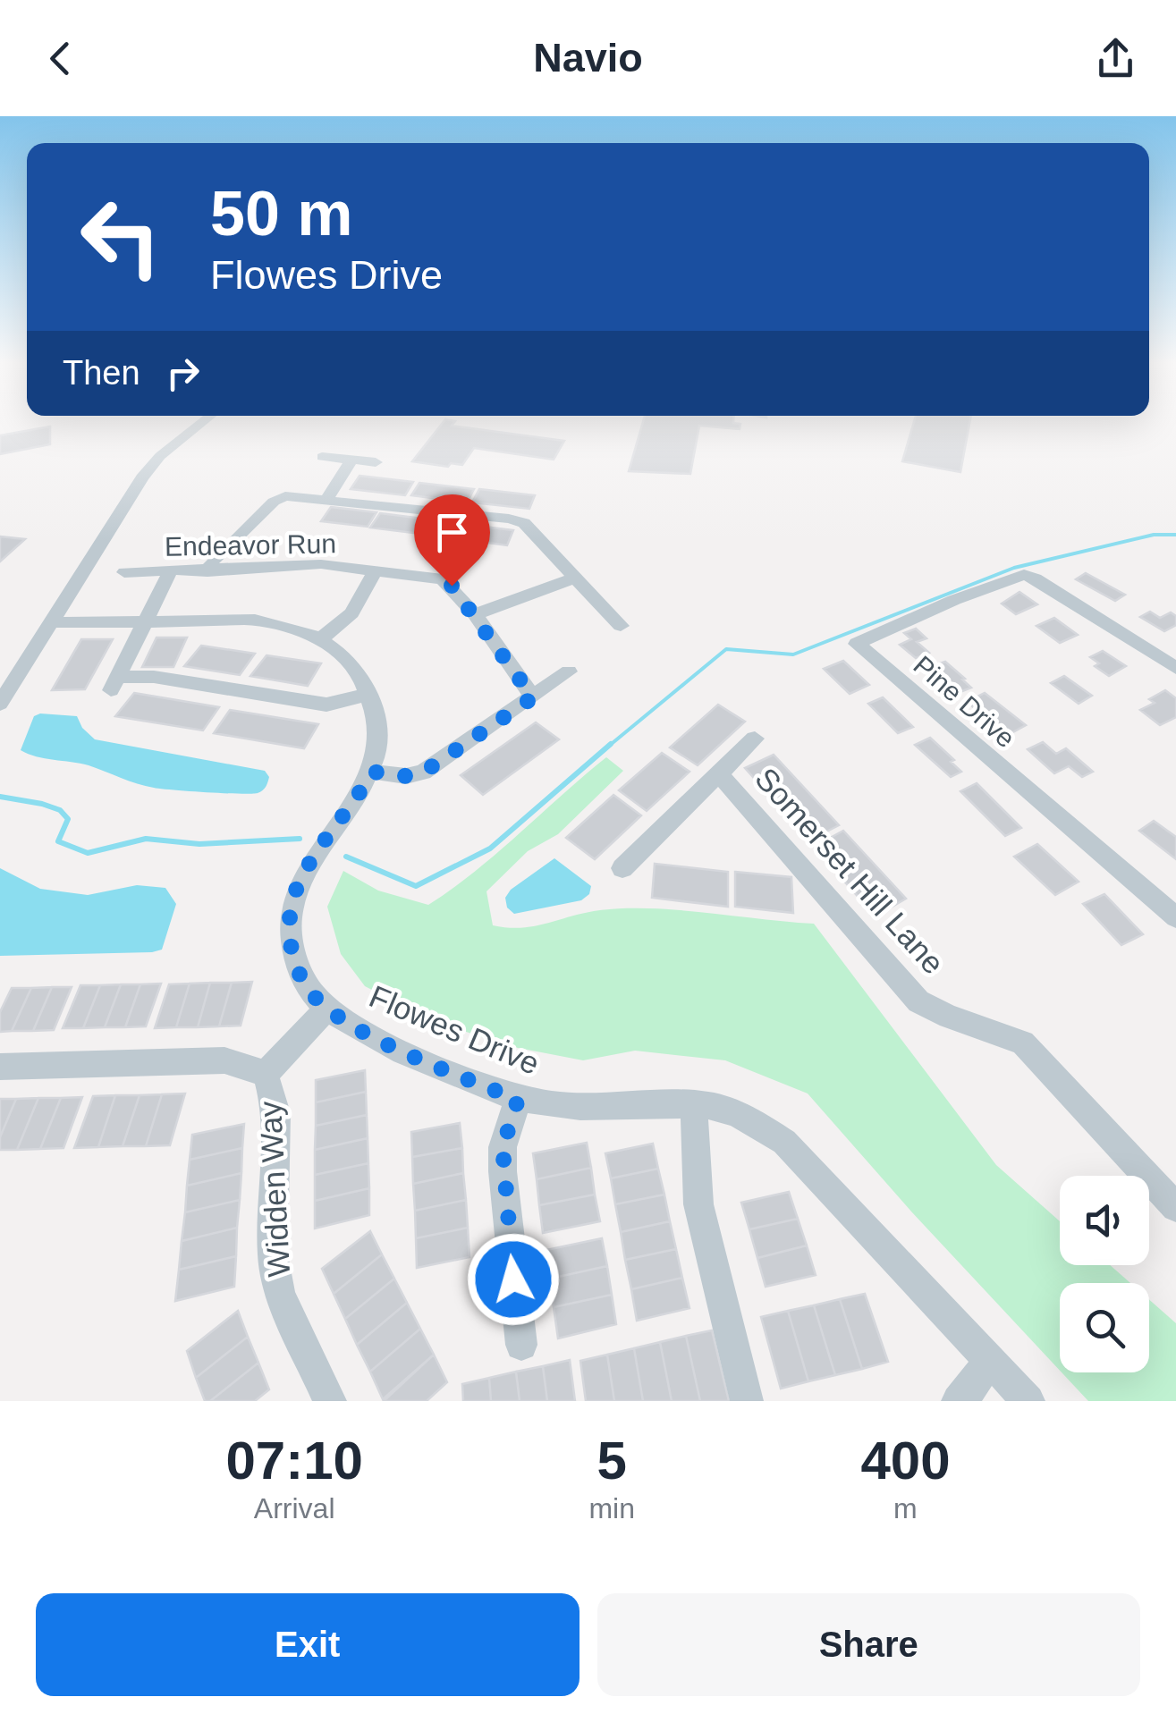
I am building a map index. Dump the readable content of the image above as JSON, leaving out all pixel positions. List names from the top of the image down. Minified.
{"streets":{"street":["Endeavor Run","Pine Drive","Somerset Hill Lane","Flowes Drive","Widden Way"]},"page":{"header":"Navio","turn":["50 m","Flowes Drive"],"then":"Then","eta":["07:10","Arrival","5","min","400","m"],"buttons":["Exit","Share"]}}
